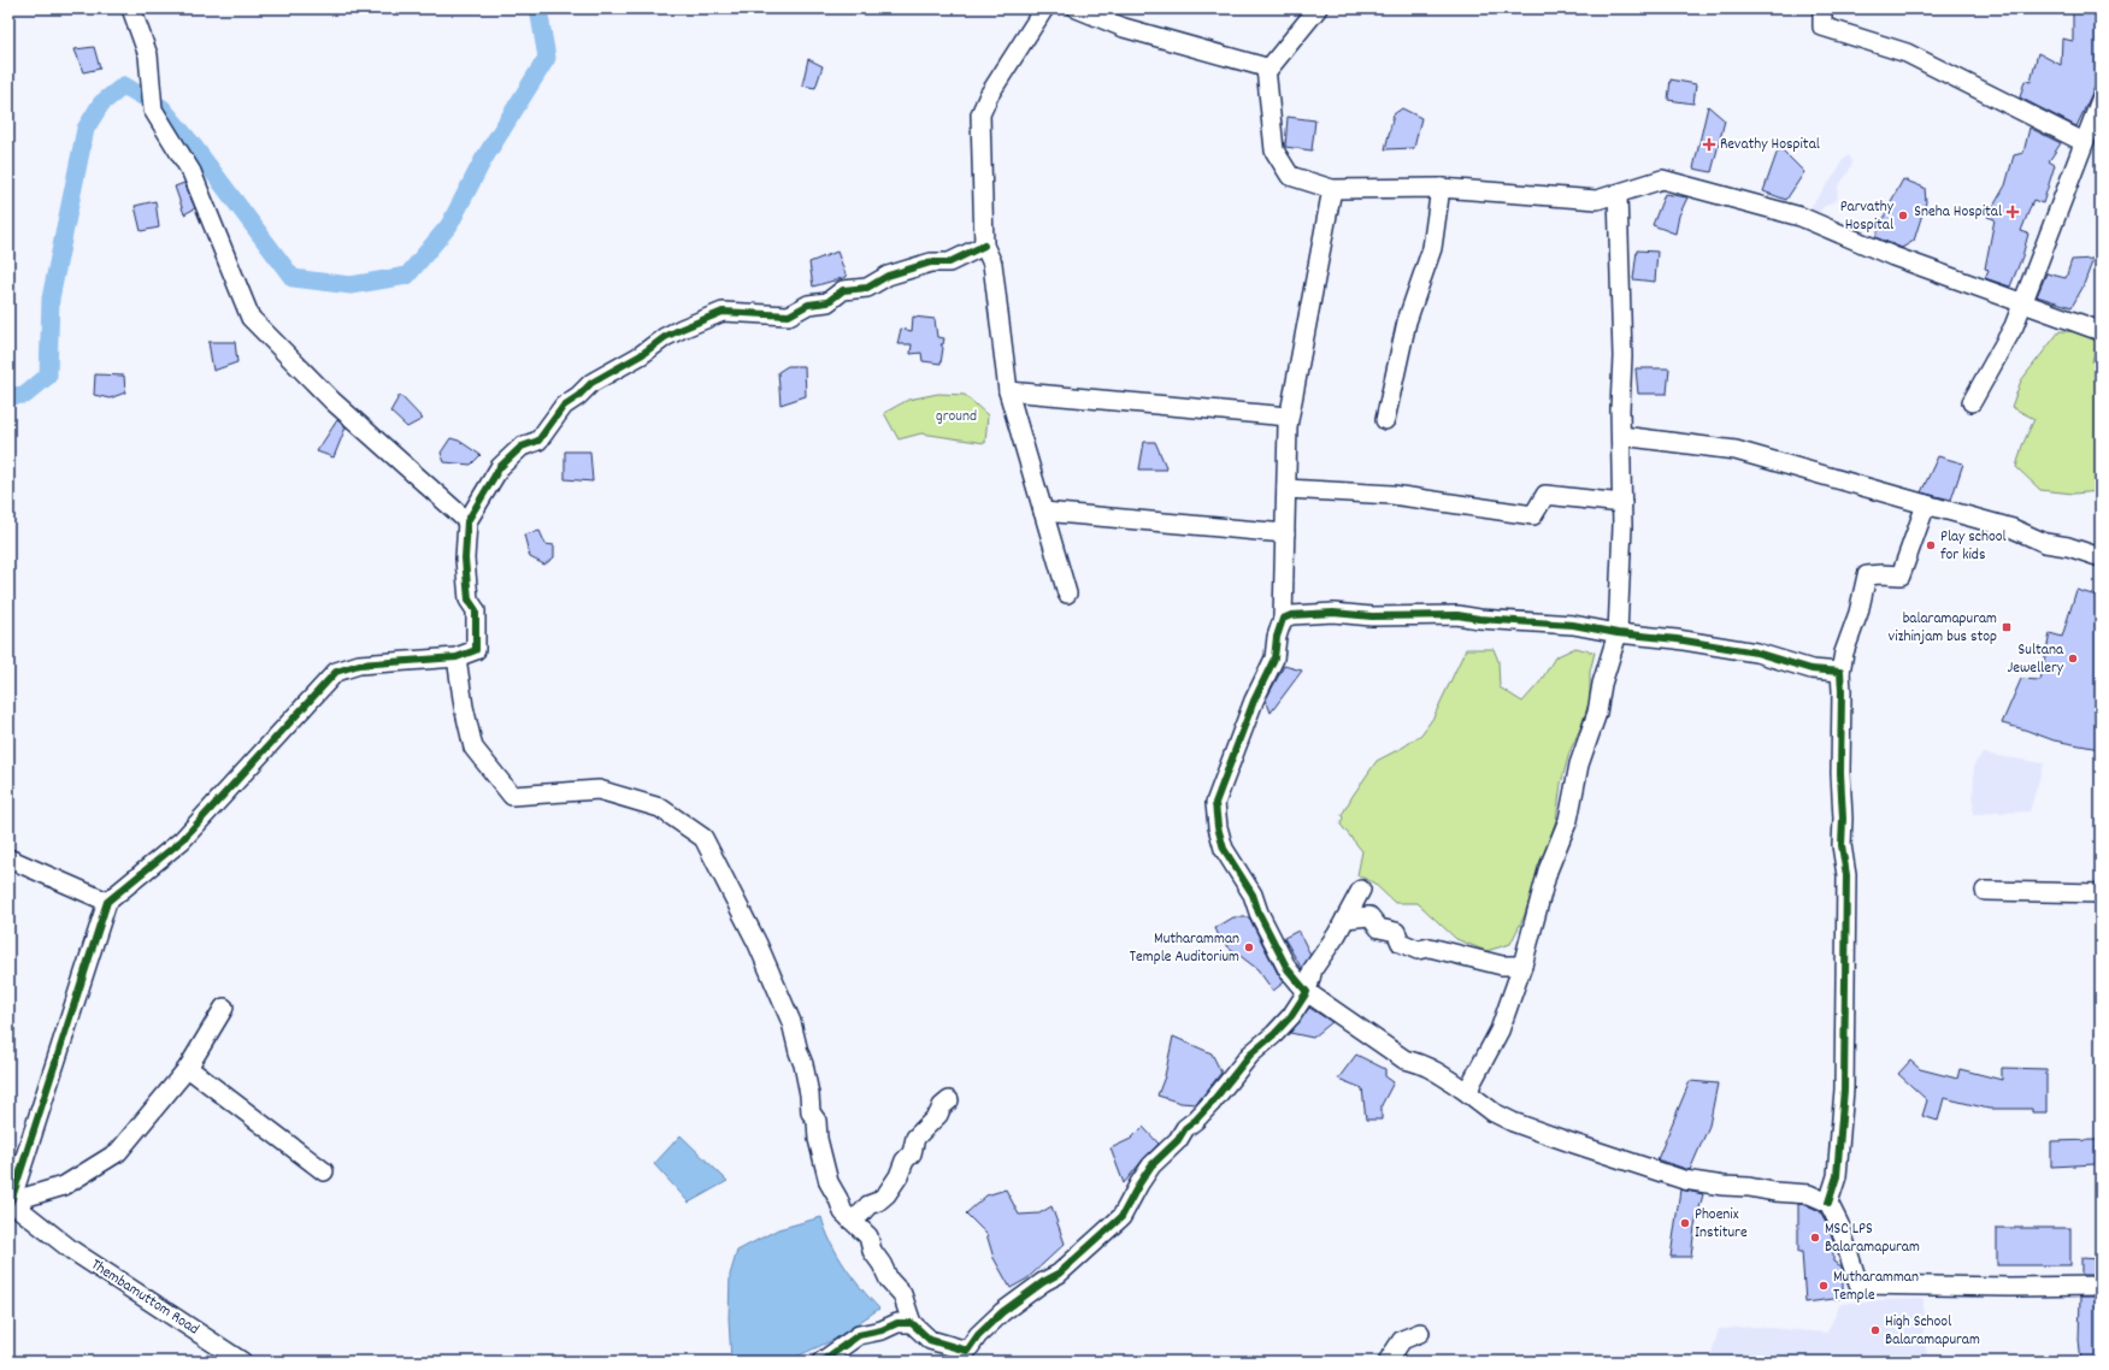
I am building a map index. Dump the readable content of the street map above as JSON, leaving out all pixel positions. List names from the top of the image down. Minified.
{"streets":{"street":["Thembamuttom Road"]},"parks":["ground"],"places":{"health":["Revathy Hospital","Sneha Hospital"],"other":["Parvathy Hospital","Play school for kids","Sultana Jewellery","Mutharamman Temple Auditorium","Phoenix Institure","MSC LPS Balaramapuram","Mutharamman Temple","High School Balaramapuram"],"transit":["balaramapuram vizhinjam bus stop"]}}
